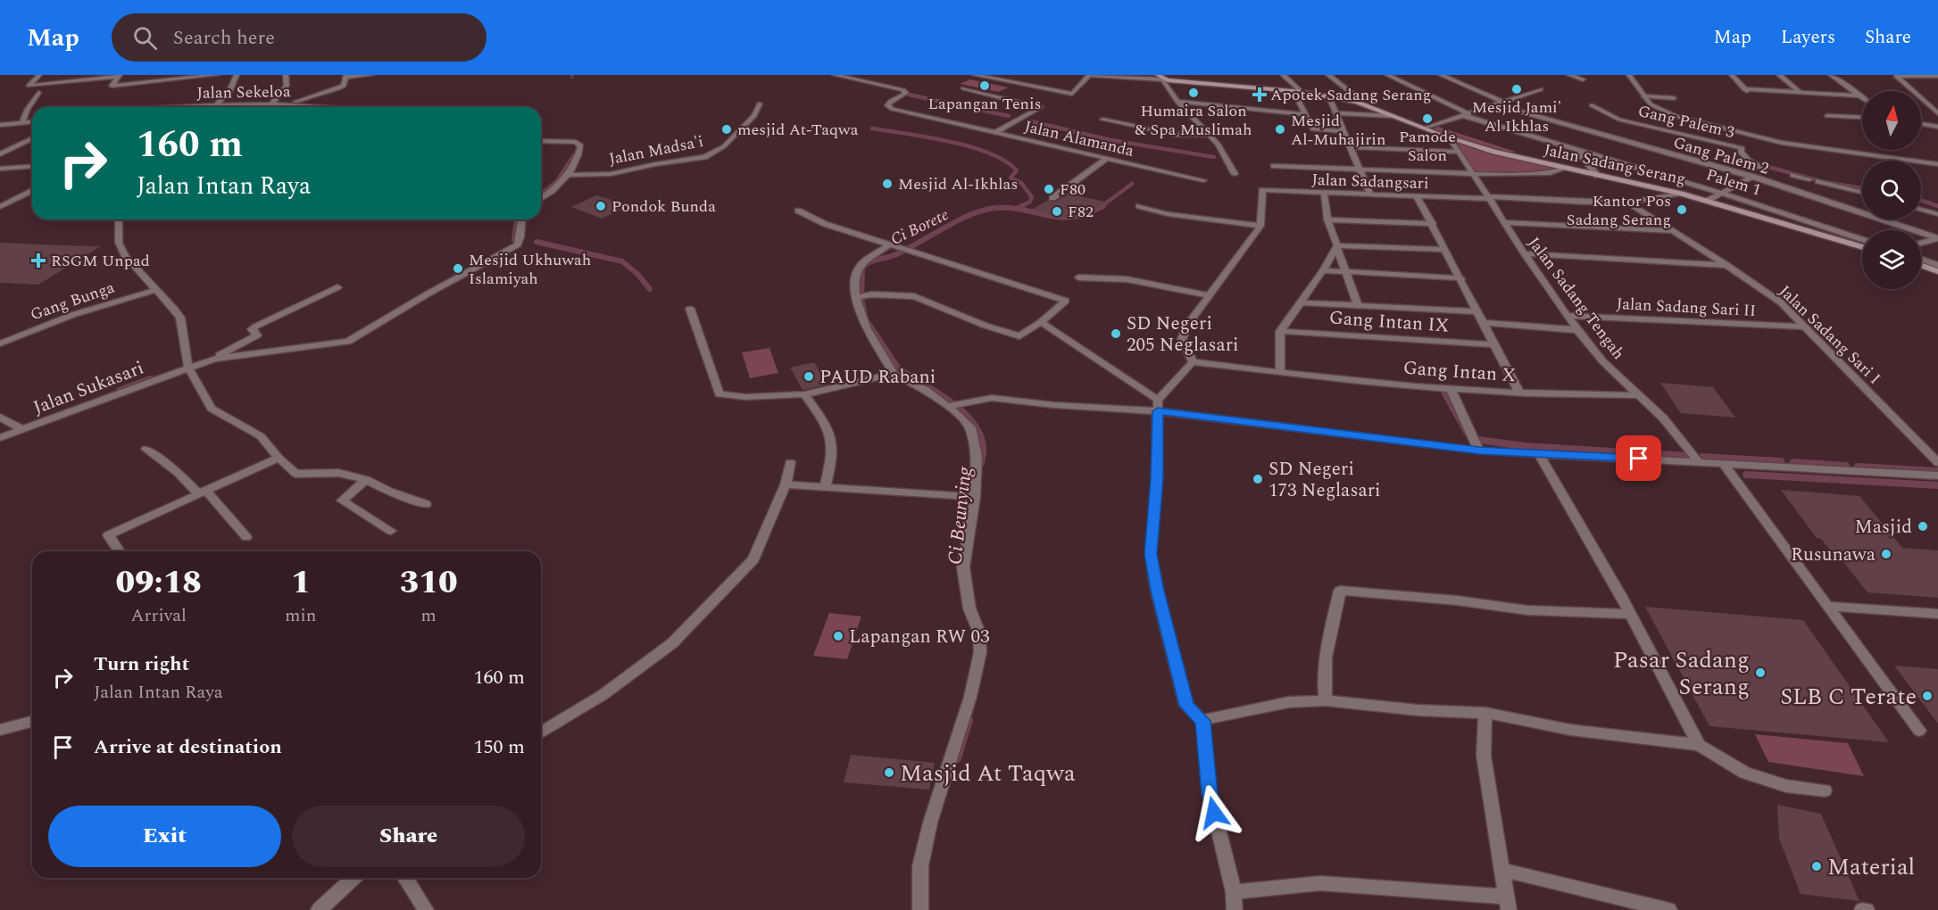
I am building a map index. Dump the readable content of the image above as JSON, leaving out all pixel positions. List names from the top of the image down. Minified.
{"streets":{"main road":["Jalan Sadang Serang"],"street":["Jalan Sekeloa","Gang Palem 3","Jalan Alamanda","Jalan Madsa'i","Gang Palem 2","Jalan Sadangsari","Palem 1","Jalan Sadang Tengah","Gang Bunga","Jalan Sadang Sari II","Gang Intan IX","Jalan Sadang Sari I","Gang Intan X","Jalan Sukasari"]},"crossings":[["Gang Palem 3","Gang Palem 2"],["Jalan Sadang Serang","Jalan Sadang Tengah"],["Jalan Sadangsari","Jalan Sadang Tengah"],["Jalan Sadangsari","Jalan Sadang Sari I"],["Jalan Sadang Tengah","Jalan Sadang Sari II"],["Jalan Sadang Tengah","Gang Intan X"],["Jalan Sadang Sari II","Jalan Sadang Sari I"]],"water":["Ci Borete","Ci Beunying"],"places":{"other":["Lapangan Tenis","Mesjid Jami' Al Ikhlas","Humaira Salon & Spa Muslimah","Pamode Salon","mesjid At-Taqwa","Mesjid Al-Muhajirin","Mesjid Al-Ikhlas","F80","Pondok Bunda","Kantor Pos Sadang Serang","F82","Mesjid Ukhuwah Islamiyah","SD Negeri 205 Neglasari","PAUD Rabani","SD Negeri 173 Neglasari","Masjid","Rusunawa","Lapangan RW 03","Pasar Sadang Serang","SLB C Terate","Masjid At Taqwa","Material"],"health":["Apotek Sadang Serang","RSGM Unpad"]},"north":"top","page":{"header":"Map","search":"Search here","nav":["Map","Layers","Share"],"turn":["160 m","Jalan Intan Raya"],"eta":["09:18","Arrival","1","min","310","m"],"list":[{"name":"Turn right","note":"Jalan Intan Raya","value":"160 m"},{"name":"Arrive at destination","value":"150 m"}],"buttons":["Exit","Share"]}}
